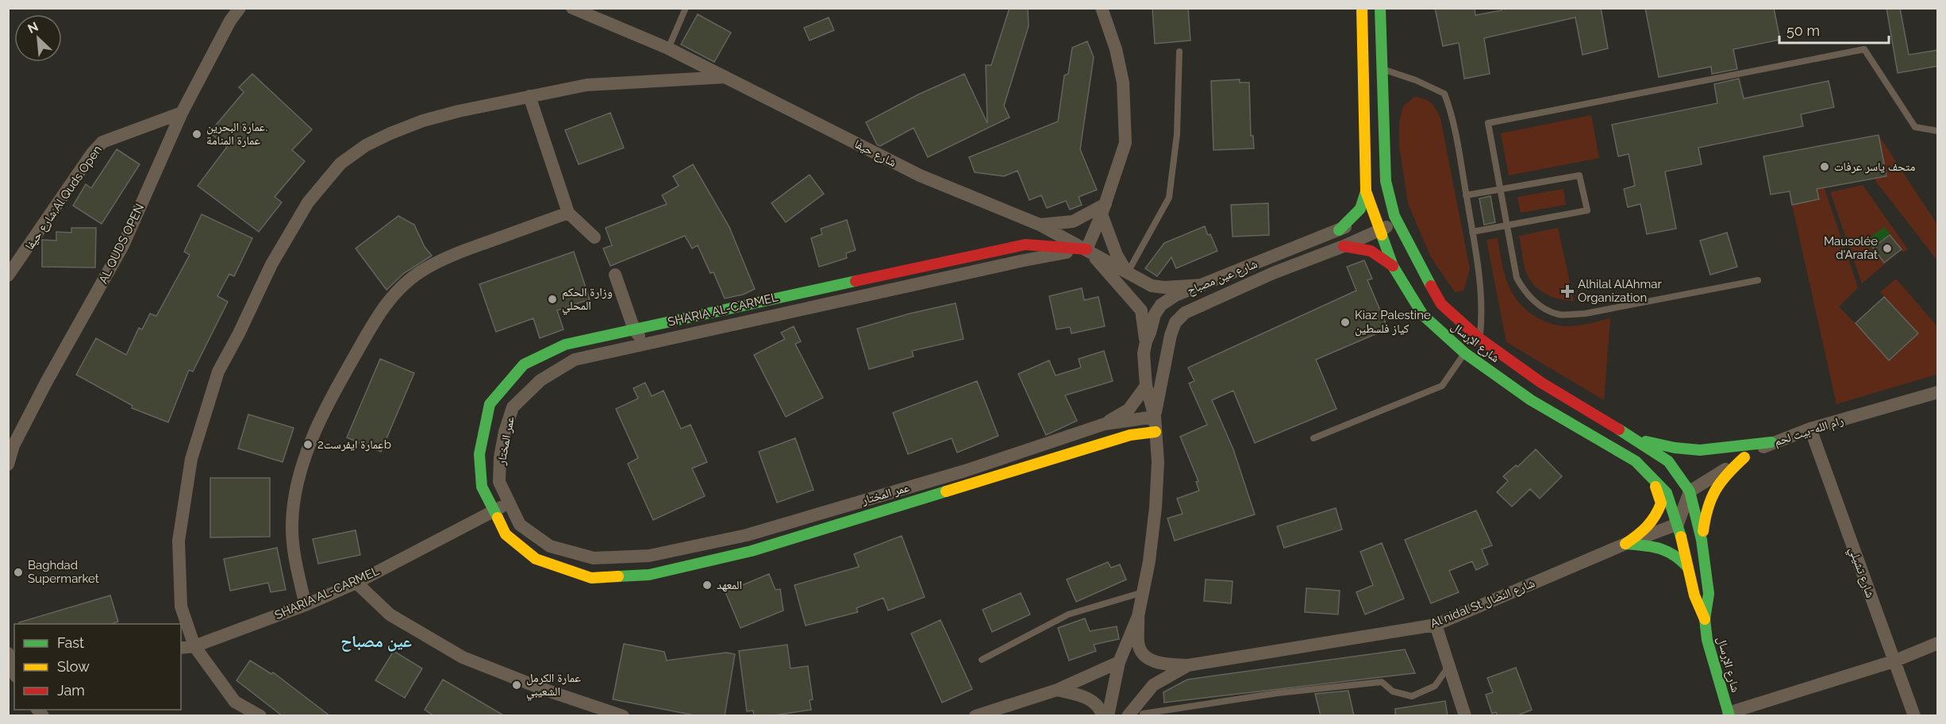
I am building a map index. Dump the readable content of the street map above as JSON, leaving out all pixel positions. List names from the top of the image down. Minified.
{"streets":{"main road":["SHARIA AL-CARMEL","شارع الإرسال"],"street":["شارع حيفا","شارع حيفا;Al Quds Open","AL QUDS OPEN","شارع عين مصباح","رام الله-بيت لحم","عمر المختار","شارع تشيلي","Al nidal St شارع النضال"]},"crossings":[["شارع حيفا","شارع عين مصباح"],["شارع حيفا","SHARIA AL-CARMEL"],["شارع حيفا","عمر المختار"],["شارع حيفا;Al Quds Open","AL QUDS OPEN"],["شارع عين مصباح","SHARIA AL-CARMEL"],["شارع عين مصباح","شارع الإرسال"],["شارع عين مصباح","عمر المختار"],["SHARIA AL-CARMEL","عمر المختار"],["شارع الإرسال","رام الله-بيت لحم"],["شارع الإرسال","Al nidal St شارع النضال"],["رام الله-بيت لحم","شارع تشيلي"]],"districts":["عين مصباح"],"places":{"other":["عمارة البحرين. عمارة المنامة","متحف ياسر عرفات","Mausolée d'Arafat","وزارة الحكم المحلي","Kiaz Palestine كياز فلسطين","عمارة ايفرست2b","Baghdad Supermarket","المعهد","عمارة الكرمل الشعيبي"],"health":["Alhilal AlAhmar Organization"]},"legend":["Fast","Slow","Jam"],"scale_bar":"50 m","north":"top left"}
